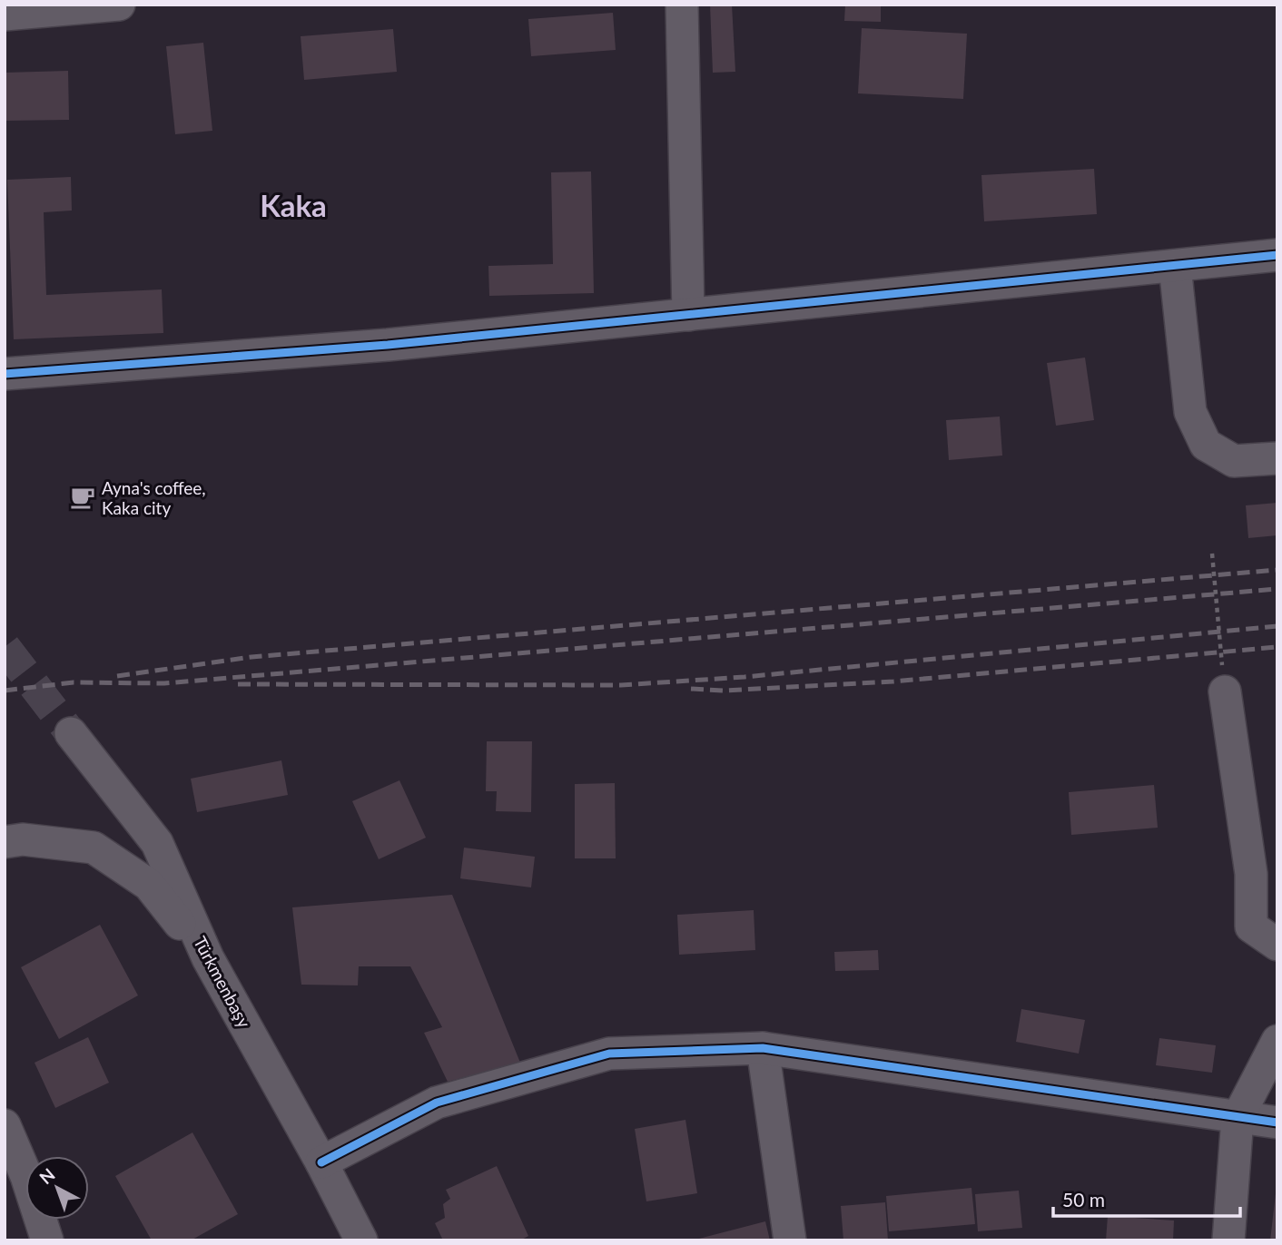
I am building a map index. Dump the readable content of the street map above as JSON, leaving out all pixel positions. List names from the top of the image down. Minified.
{"streets":{"street":["Türkmenbaşy"]},"districts":["Kaka"],"places":{"cafe":["Ayna's coffee, Kaka city"]},"scale_bar":"50 m","north":"top left"}
